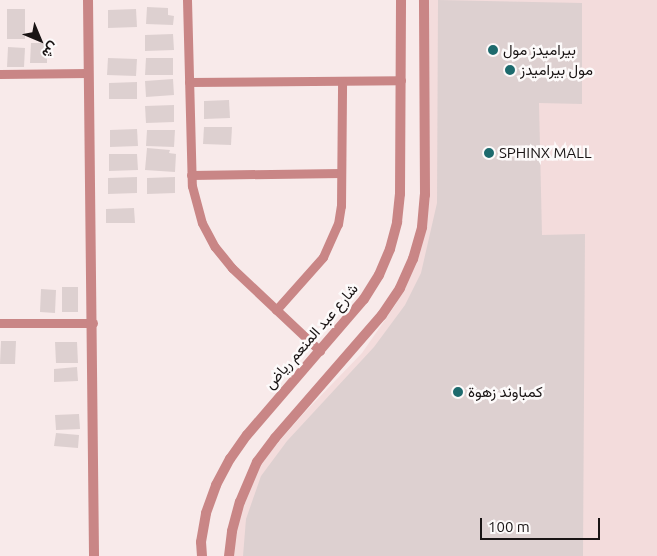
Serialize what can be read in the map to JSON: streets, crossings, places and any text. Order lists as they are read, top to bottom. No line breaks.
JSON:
{"streets":{"street":["شارع عبد المنعم رياض"]},"places":["بيراميدز مول","مول بيراميدز","SPHINX MALL","كمباوند زهوة"],"scale_bar":"100 m","north":"bottom right"}
